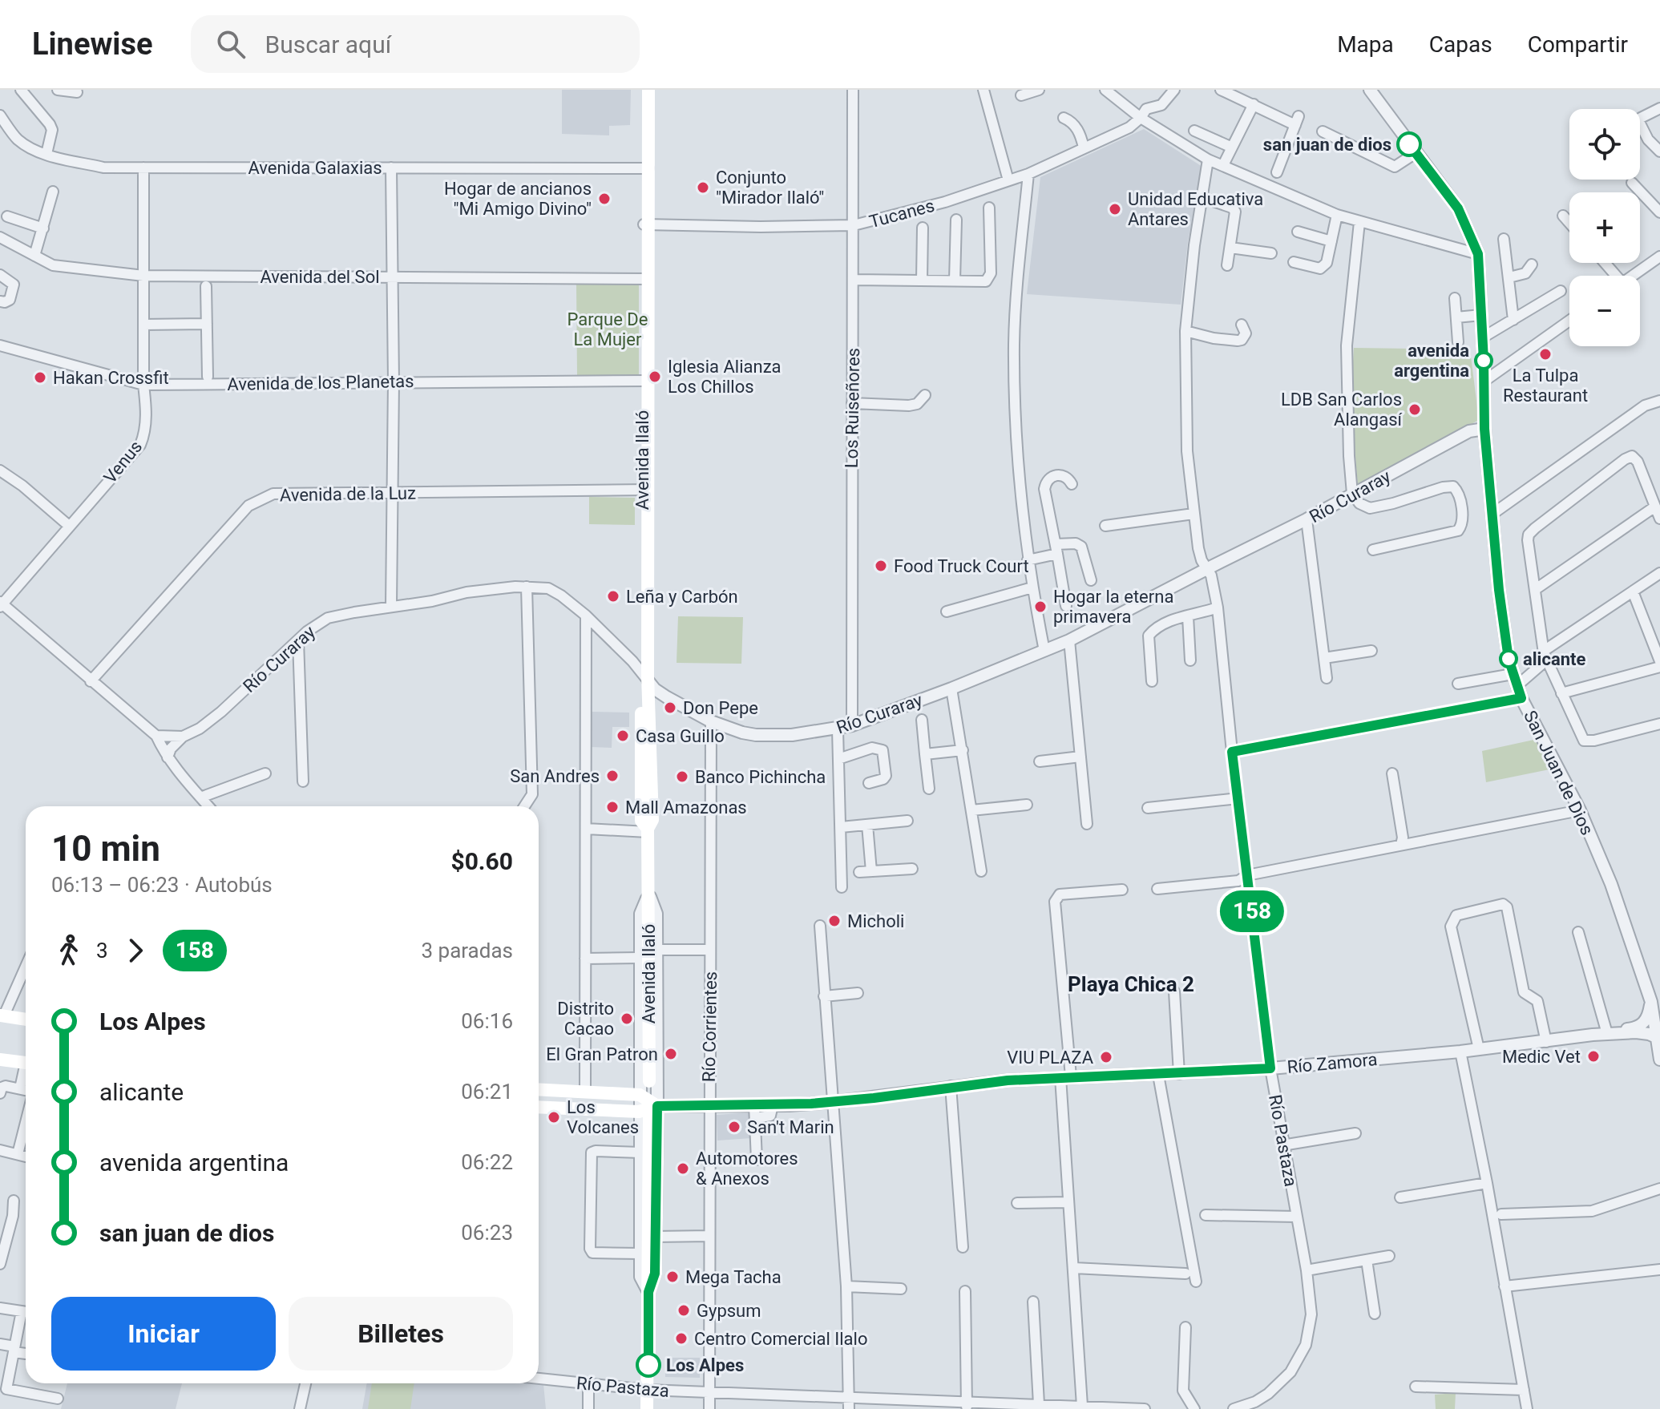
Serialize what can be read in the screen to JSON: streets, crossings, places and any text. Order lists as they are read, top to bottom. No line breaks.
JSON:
{"streets":{"main road":["Avenida Ilaló"],"street":["Avenida Galaxias","Tucanes","Avenida del Sol","Avenida de los Planetas","Los Ruiseñores","Venus","Avenida de la Luz","Río Curaray","San Juan de Dios","Río Corrientes","Río Zamora","Río Pastaza"]},"crossings":[["Avenida Galaxias","Avenida Ilaló"],["Avenida Galaxias","Venus"],["Tucanes","Los Ruiseñores"],["Tucanes","Avenida Ilaló"],["Avenida del Sol","Avenida Ilaló"],["Avenida del Sol","Venus"],["Avenida de los Planetas","Avenida Ilaló"],["Avenida de los Planetas","Venus"],["Los Ruiseñores","Río Curaray"],["Avenida Ilaló","Avenida de la Luz"],["Avenida Ilaló","Río Curaray"],["Río Curaray","San Juan de Dios"],["Río Curaray","Río Corrientes"],["Río Curaray","Río Pastaza"],["San Juan de Dios","Río Zamora"],["Río Corrientes","Río Zamora"],["Río Corrientes","Río Pastaza"],["Río Zamora","Río Pastaza"]],"districts":["Playa Chica 2"],"parks":["Parque De La Mujer"],"places":["san juan de dios","Conjunto \"Mirador Ilaló\"","Hogar de ancianos \"Mi Amigo Divino\"","Unidad Educativa Antares","La Tulpa Restaurant","avenida argentina","Iglesia Alianza Los Chillos","Hakan Crossfit","LDB San Carlos Alangasí","Food Truck Court","Leña y Carbón","Hogar la eterna primavera","alicante","Don Pepe","Casa Guillo","San Andres","Banco Pichincha","Mall Amazonas","Micholi","Distrito Cacao","El Gran Patron","Medic Vet","VIU PLAZA","Los Volcanes","San't Marin","Automotores & Anexos","Mega Tacha","Gypsum","Centro Comercial Ilalo","Los Alpes"],"lines":["bus line 158"],"page":{"header":"Linewise","search":"Buscar aquí","nav":["Mapa","Capas","Compartir"],"on_map":"158","map_buttons":["+","−"],"heading":["10 min","06:13 – 06:23 · Autobús","$0.60"],"legs":["3","158","3 paradas"],"list":[{"name":"Los Alpes","value":"06:16"},{"name":"alicante","value":"06:21"},{"name":"avenida argentina","value":"06:22"},{"name":"san juan de dios","value":"06:23"}],"buttons":["Iniciar","Billetes"]}}
